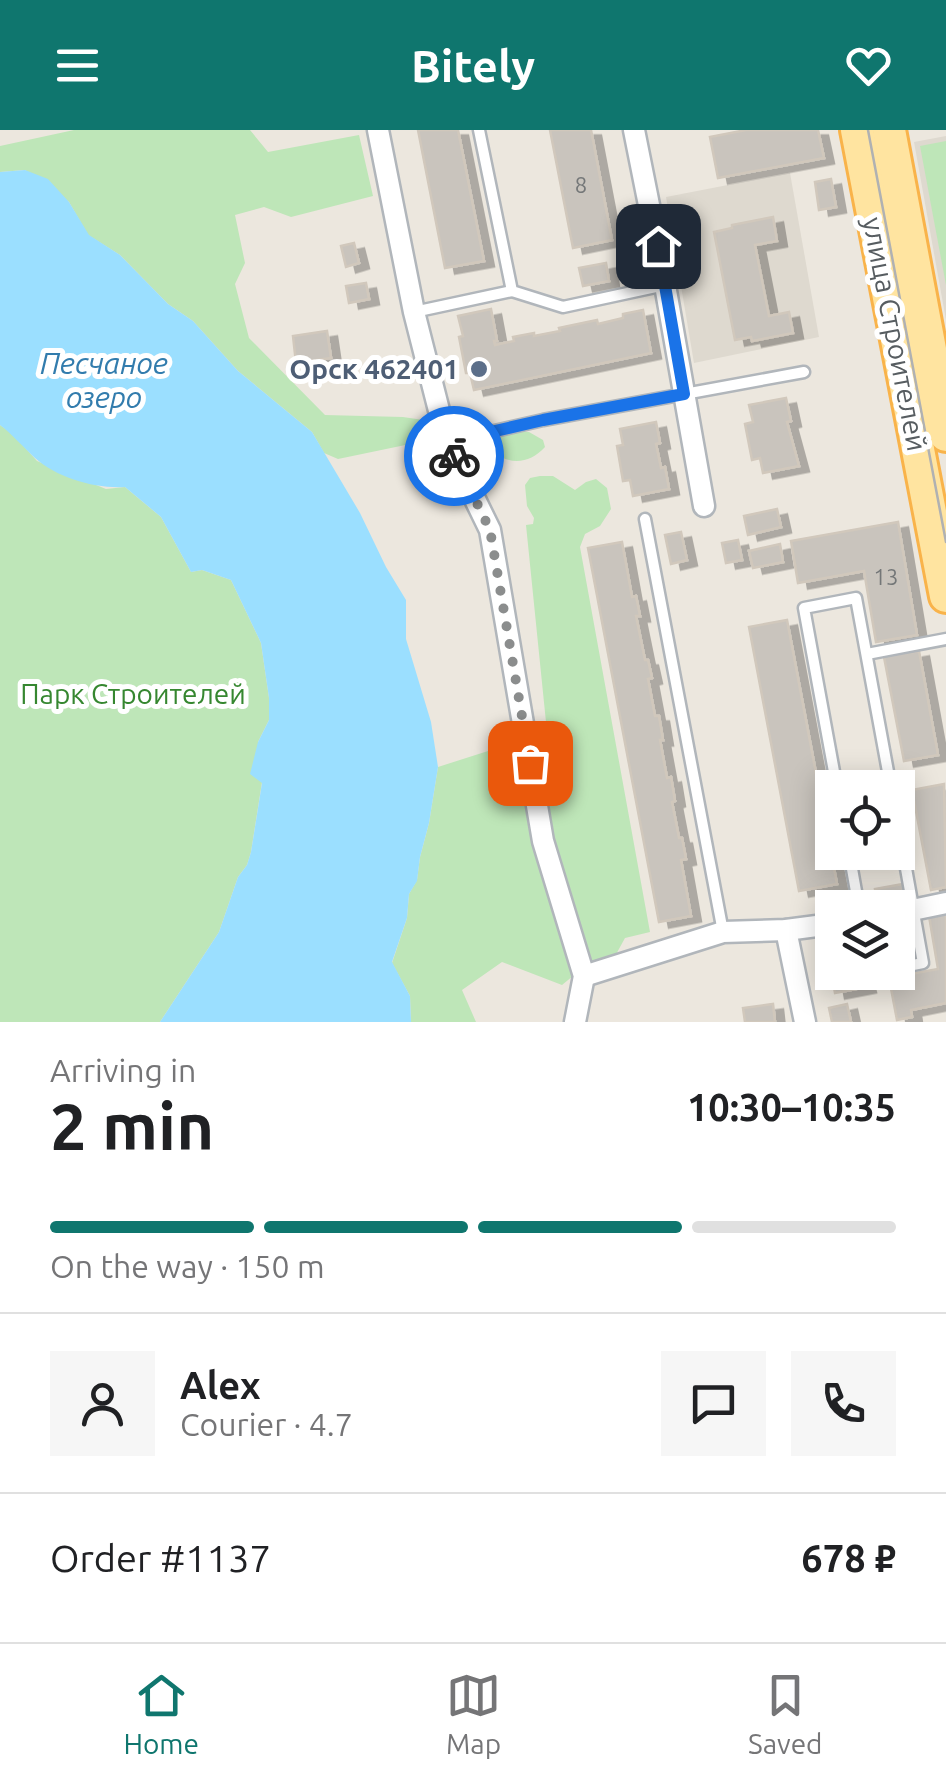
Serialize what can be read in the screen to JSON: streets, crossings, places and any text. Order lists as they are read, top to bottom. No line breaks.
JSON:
{"streets":{"main road":["улица Строителей"]},"water":["Песчаное озеро"],"parks":["Парк Строителей"],"places":["Орск 462401"],"house_numbers":["8","13"],"page":{"header":"Bitely","heading":["2 min","Arriving in","10:30–10:35"],"panel":["Alex","Courier · 4.7","Order #1137","678 ₽"],"bar":"On the way · 150 m","tabs":["Home","Map","Saved"]}}
